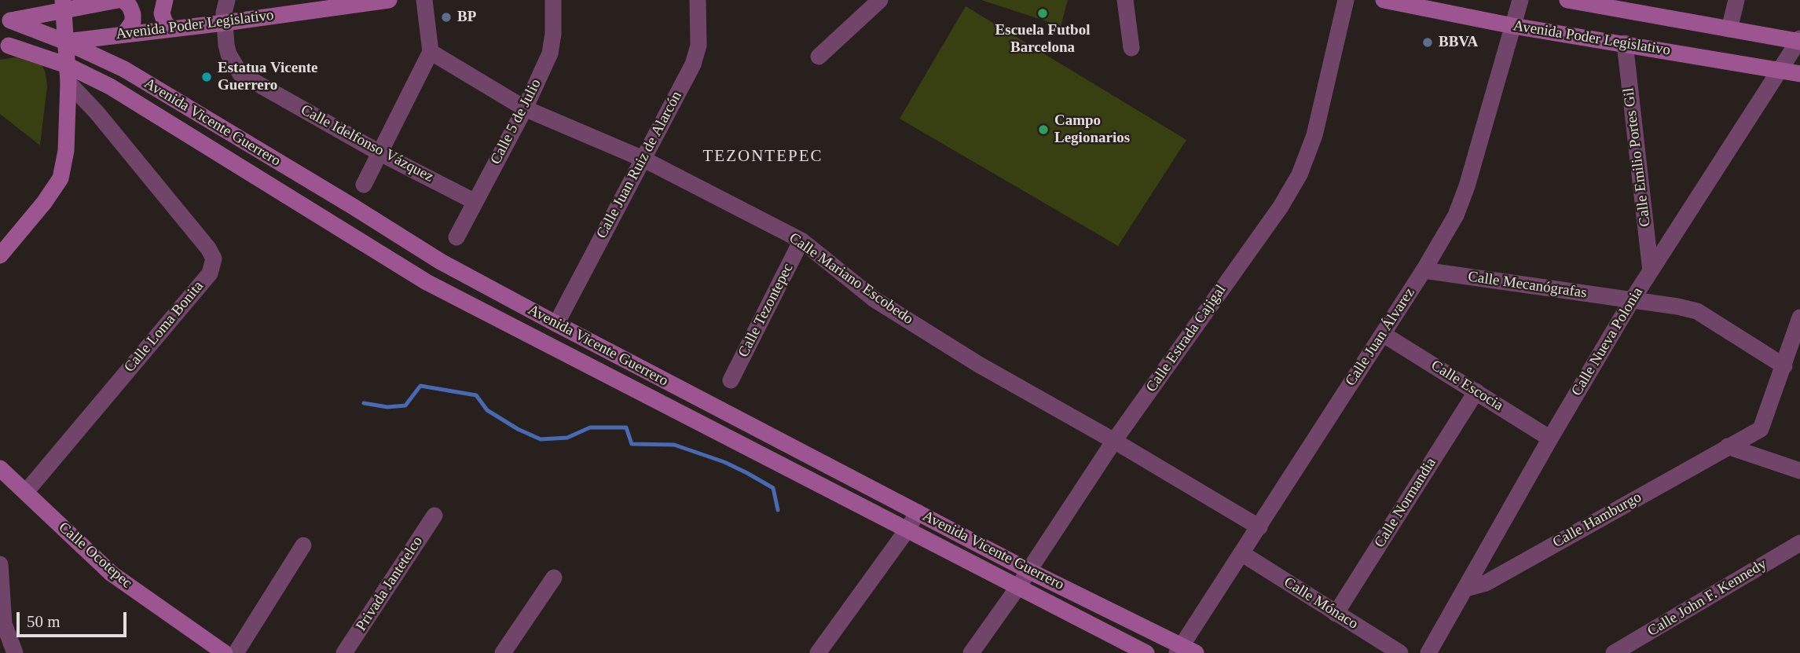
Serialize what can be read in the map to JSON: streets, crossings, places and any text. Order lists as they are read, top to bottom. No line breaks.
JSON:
{"streets":{"main road":["Avenida Poder Legislativo","Avenida Vicente Guerrero","Calle Ocotepec"],"street":["Calle 5 de Julio","Calle Idelfonso Vázquez","Calle Emilio Portes Gil","Calle Juan Ruiz de Alarcón","Calle Mariano Escobedo","Calle Mecanógrafas","Calle Tezontepec","Calle Loma Bonita","Calle Juan Álvarez","Calle Estrada Cajigal","Calle Nueva Polonia","Calle Escocia","Calle Normandia","Calle Hamburgo","Privada Jantetelco","Calle John F. Kennedy","Calle Mónaco"]},"crossings":[["Avenida Poder Legislativo","Avenida Vicente Guerrero"],["Avenida Poder Legislativo","Calle Idelfonso Vázquez"],["Avenida Poder Legislativo","Calle Emilio Portes Gil"],["Avenida Poder Legislativo","Calle Juan Álvarez"],["Avenida Poder Legislativo","Calle Nueva Polonia"],["Calle 5 de Julio","Calle Idelfonso Vázquez"],["Calle 5 de Julio","Calle Mariano Escobedo"],["Avenida Vicente Guerrero","Calle Juan Ruiz de Alarcón"],["Avenida Vicente Guerrero","Calle Juan Álvarez"],["Avenida Vicente Guerrero","Calle Estrada Cajigal"],["Calle Emilio Portes Gil","Calle Nueva Polonia"],["Calle Juan Ruiz de Alarcón","Calle Mariano Escobedo"],["Calle Mariano Escobedo","Calle Tezontepec"],["Calle Mariano Escobedo","Calle Juan Álvarez"],["Calle Mariano Escobedo","Calle Estrada Cajigal"],["Calle Mecanógrafas","Calle Juan Álvarez"],["Calle Mecanógrafas","Calle Nueva Polonia"],["Calle Mecanógrafas","Calle Hamburgo"],["Calle Loma Bonita","Calle Ocotepec"],["Calle Juan Álvarez","Calle Escocia"],["Calle Juan Álvarez","Calle Mónaco"],["Calle Nueva Polonia","Calle Escocia"],["Calle Nueva Polonia","Calle Hamburgo"],["Calle Escocia","Calle Normandia"],["Calle Normandia","Calle Mónaco"]],"districts":["TEZONTEPEC"],"places":["Escuela Futbol Barcelona","BP","BBVA","Estatua Vicente Guerrero","Campo Legionarios"],"scale_bar":"50 m"}
